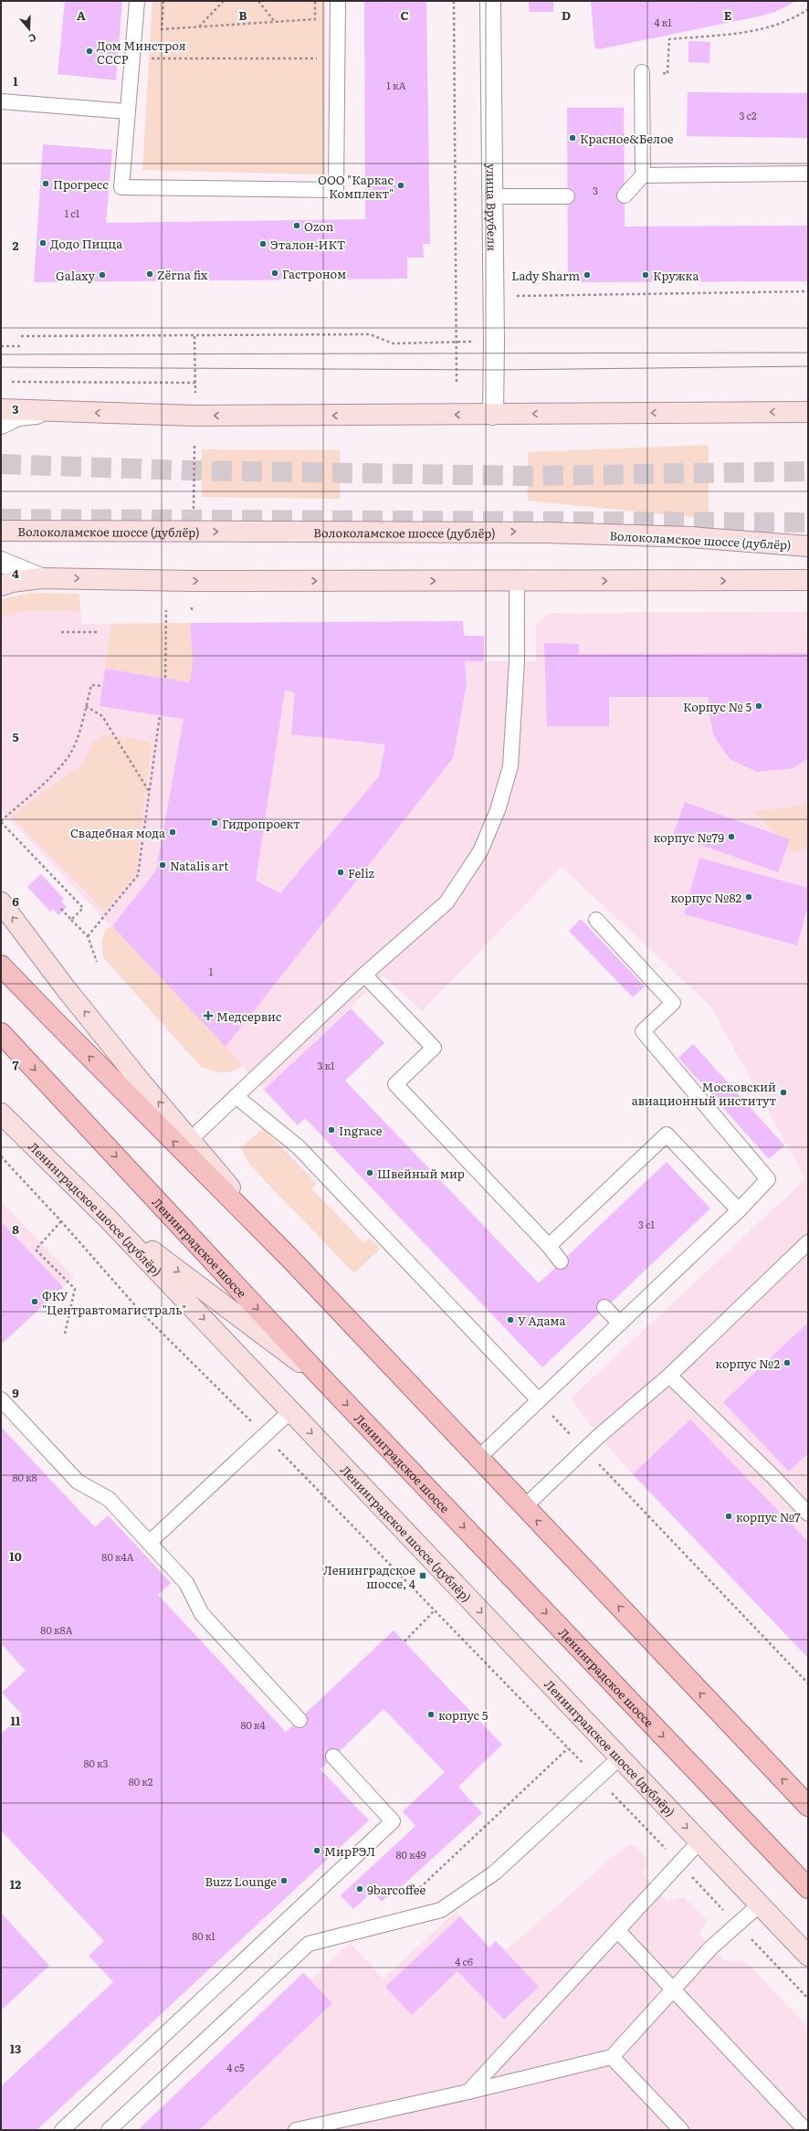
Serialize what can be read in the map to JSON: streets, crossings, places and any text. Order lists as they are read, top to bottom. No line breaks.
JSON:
{"streets":{"main road":["Волоколамское шоссе (дублёр)","Ленинградское шоссе (дублёр)","Ленинградское шоссе"],"street":["улица Врубеля"]},"places":{"other":["Дом Минстроя СССР","Красное&Белое","Прогресс","ООО \"Каркас Комплект\"","Ozon","Додо Пицца","Эталон-ИКТ","Гастроном","Zёrna fix","Galaxy","Lady Sharm","Кружка","Корпус № 5","Гидропроект","Свадебная мода","корпус №79","Natalis art","Feliz","корпус №82","Московский авиационный институт","Ingrace","Швейный мир","ФКУ \"Центравтомагистраль\"","У Адама","корпус №2","корпус №7","корпус 5","МирРЭЛ","Buzz Lounge","9barcoffee"],"health":["Медсервис"],"transit":["Ленинградское шоссе, 4"]},"house_numbers":["4 к1","1 кА","3 с2","3","1 с1","1","3 к1","3 с1","80 к8","80 к4А","80 к8А","80 к4","80 к3","80 к2","80 к49","80 к1","4 с6","4 с5"],"north":"bottom","grid":{"columns":["A","B","C","D","E"],"rows":["1","2","3","4","5","6","7","8","9","10","11","12","13"]}}
